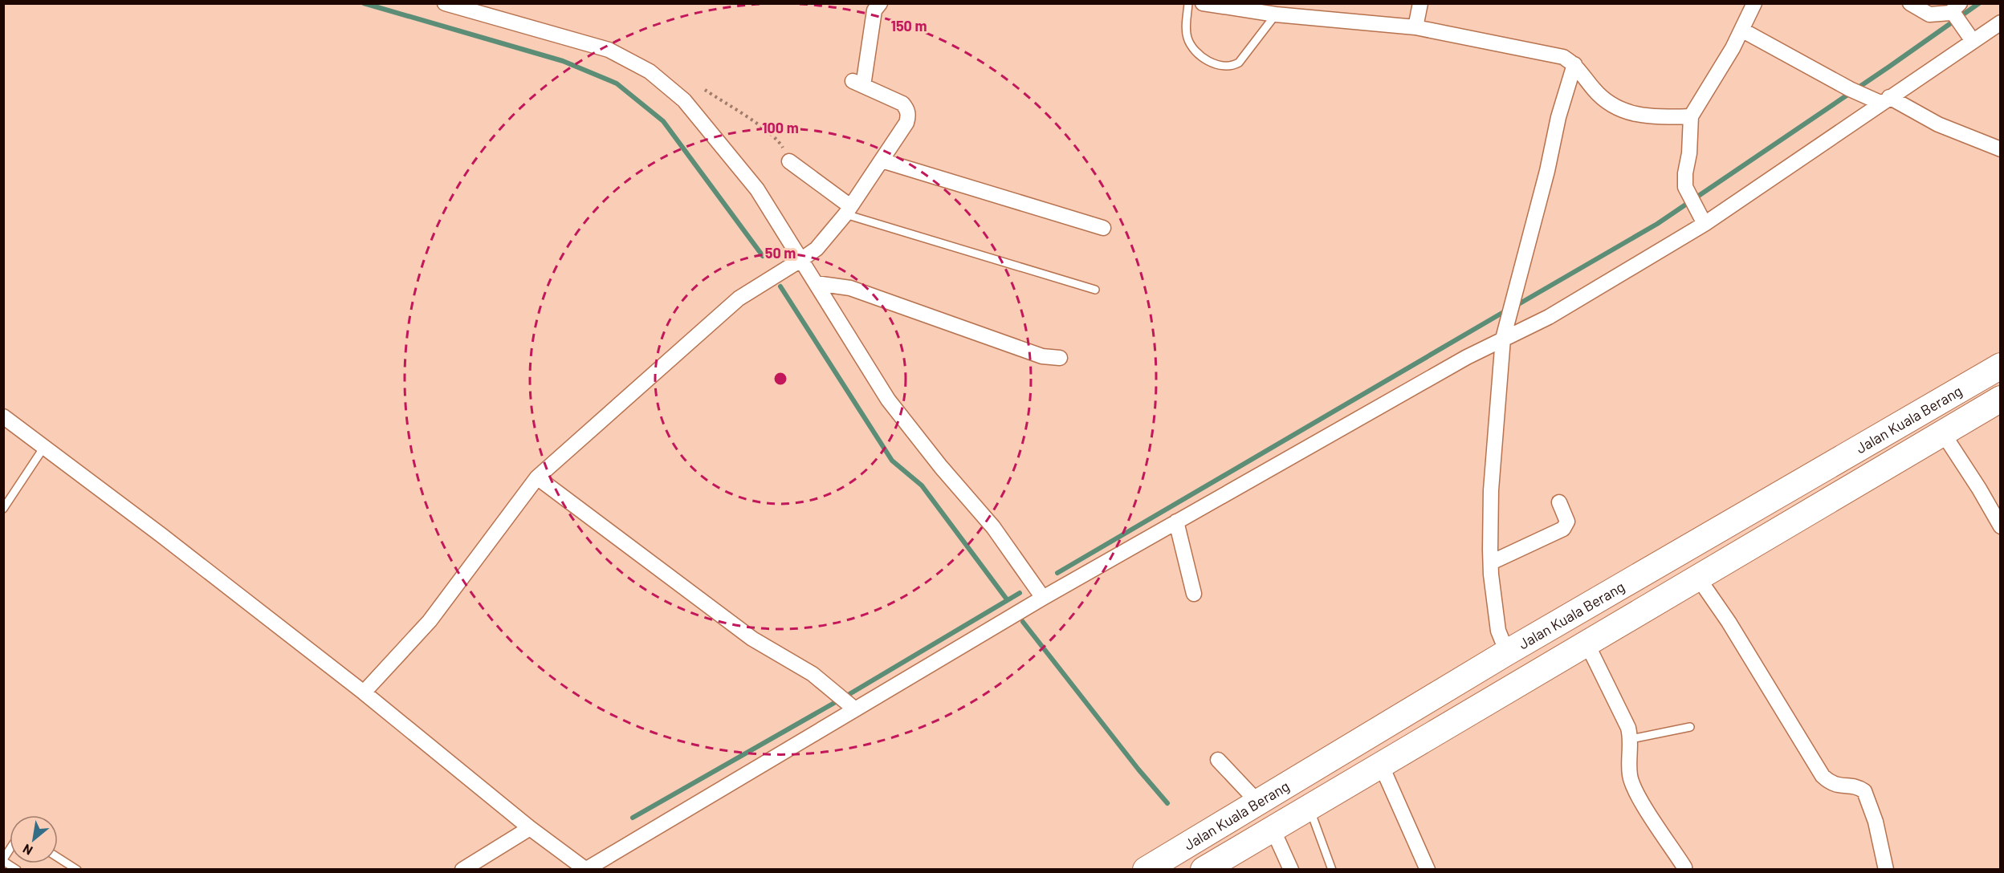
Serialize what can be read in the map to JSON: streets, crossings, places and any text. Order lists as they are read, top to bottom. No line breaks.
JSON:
{"streets":{"highway":["Jalan Kuala Berang"]},"north":"bottom left","rings":["150 m","100 m","50 m"]}
